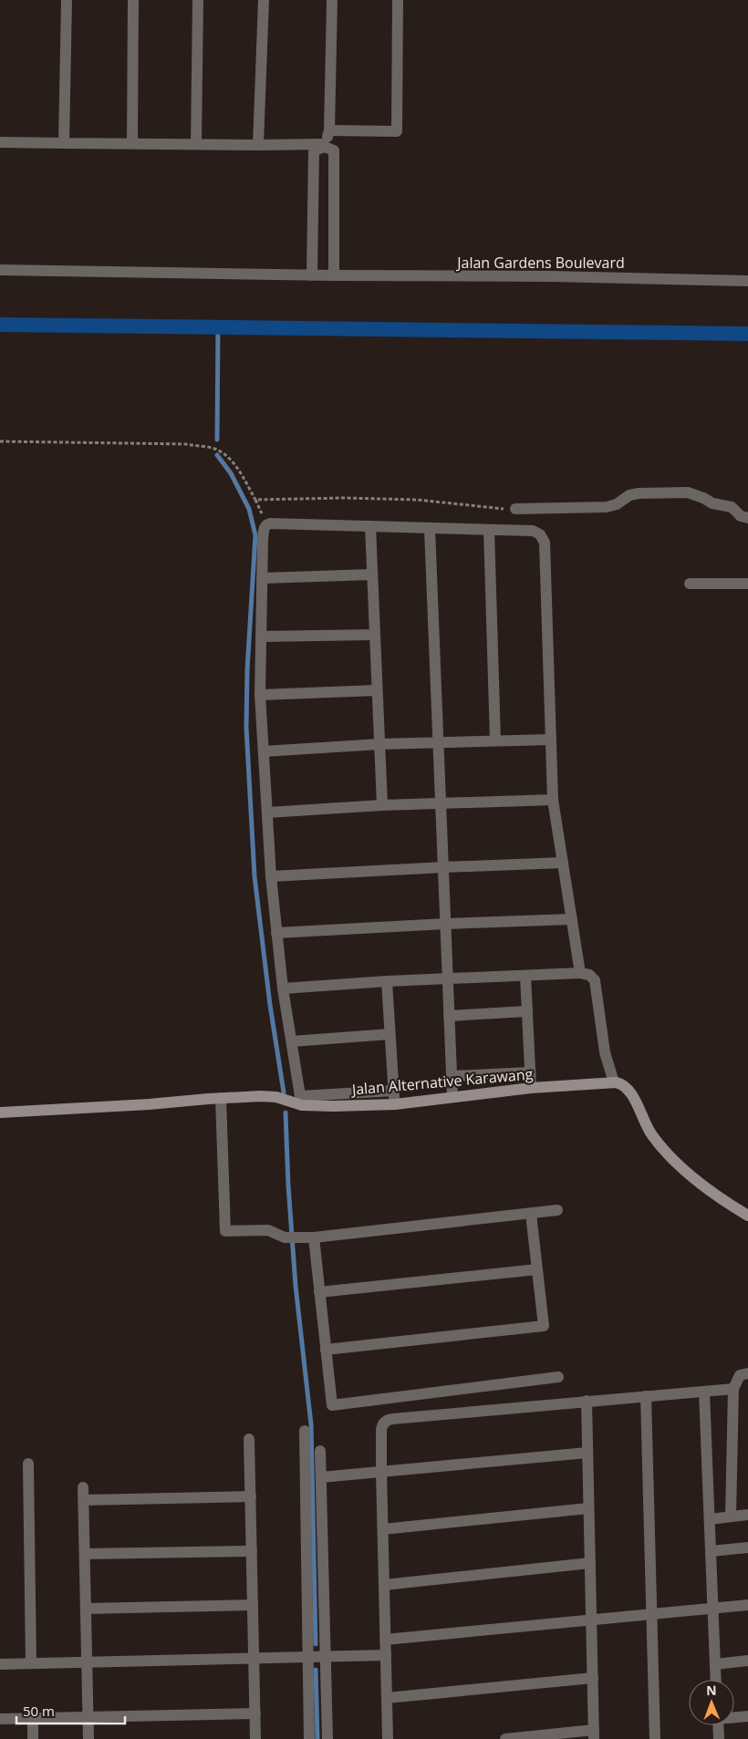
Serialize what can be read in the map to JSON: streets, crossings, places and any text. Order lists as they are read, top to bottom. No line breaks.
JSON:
{"streets":{"street":["Jalan Gardens Boulevard","Jalan Alternative Karawang"]},"scale_bar":"50 m","north":"top"}
